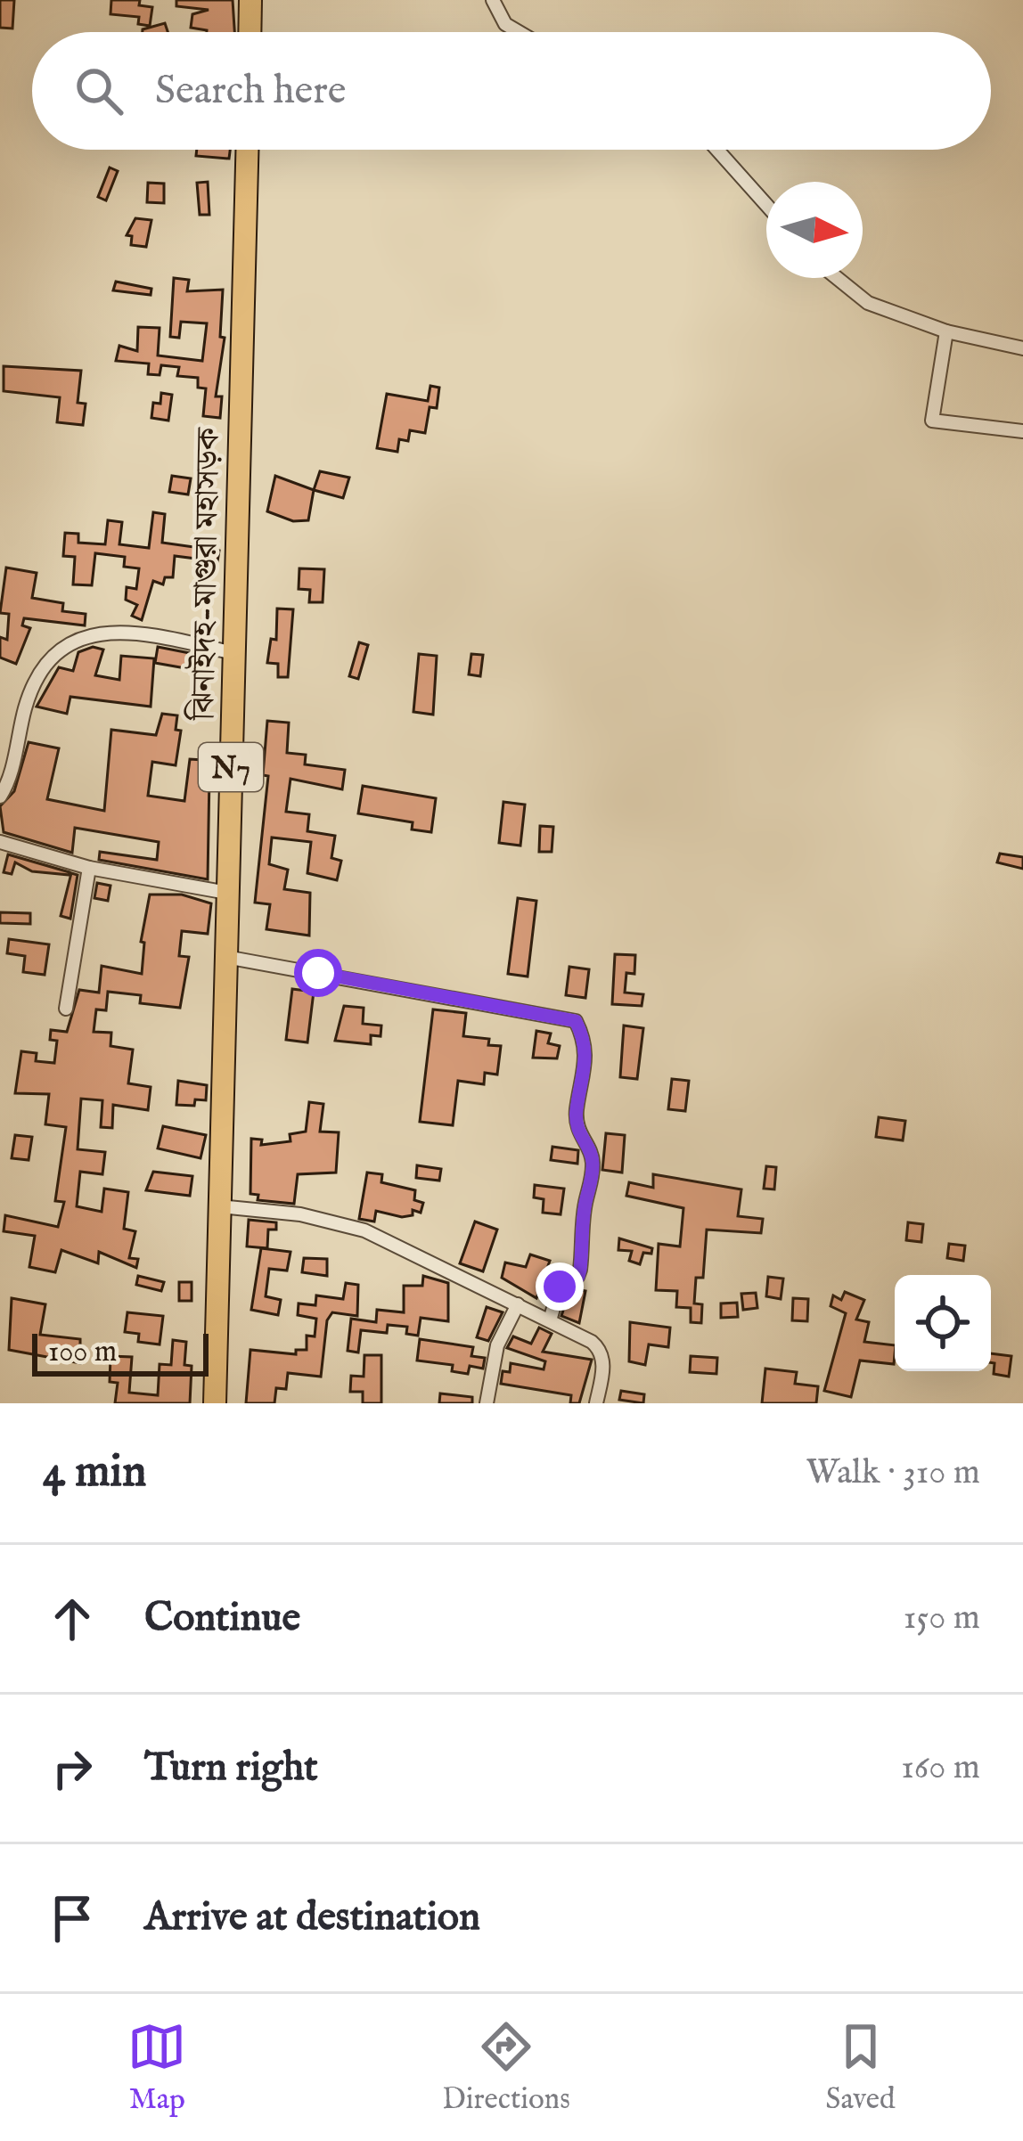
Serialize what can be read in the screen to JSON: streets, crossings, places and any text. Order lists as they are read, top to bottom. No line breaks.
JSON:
{"streets":{"highway":["ঝিনাইদহ-মাগুরা মহাসড়ক","N7"]},"scale_bar":"100 m","north":"right","page":{"search":"Search here","scale":"100 m","heading":["4 min","Walk · 310 m"],"list":[["Continue","150 m"],["Turn right","160 m"],"Arrive at destination"],"nav":["Map","Directions","Saved"]}}
